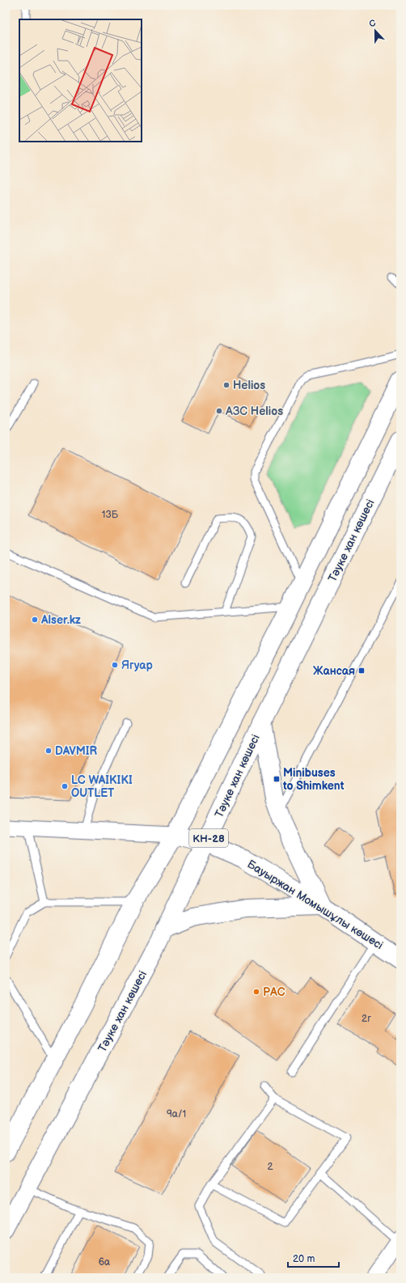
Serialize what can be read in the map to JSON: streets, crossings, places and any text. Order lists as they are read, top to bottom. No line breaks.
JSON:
{"streets":{"main road":["Тәуке хан көшесі","КН-28","Бауыржан Момышұлы көшесі"]},"crossings":[["Тәуке хан көшесі","Бауыржан Момышұлы көшесі"],["КН-28","Бауыржан Момышұлы көшесі"]],"places":{"other":["Helios","АЗС Helios","Alser.kz","Ягуар","DAVMIR","LC WAIKIKI OUTLET","РАС"],"transit":["Жансая","Minibuses to Shimkent"]},"house_numbers":["13Б","2г","9а/1","2","6а"],"scale_bar":"20 m","north":"top"}
